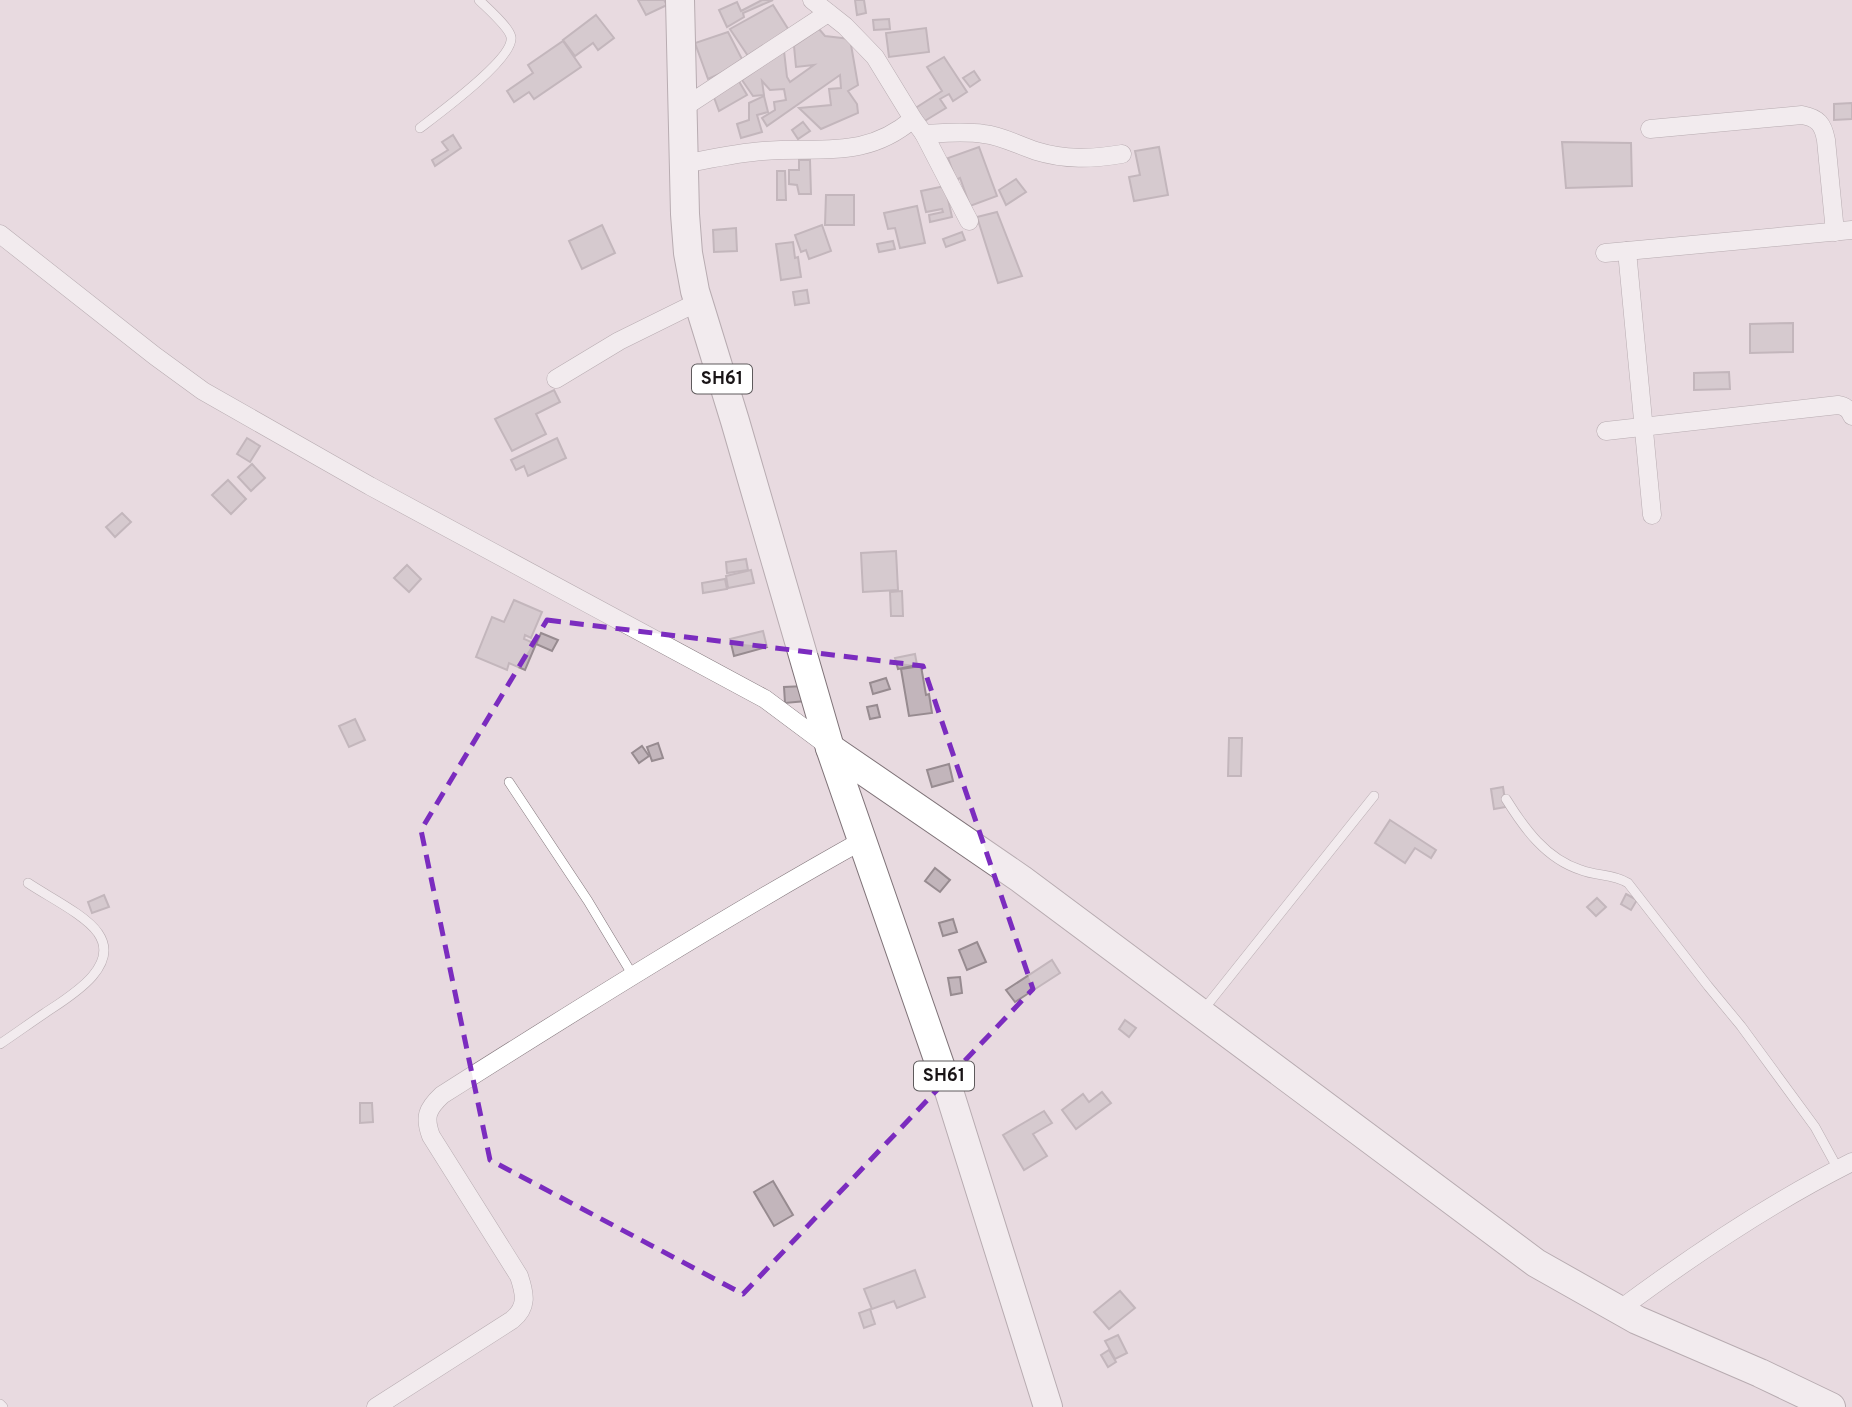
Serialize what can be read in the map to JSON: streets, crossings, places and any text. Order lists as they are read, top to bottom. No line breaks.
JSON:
{"streets":{"main road":["SH61"]}}
